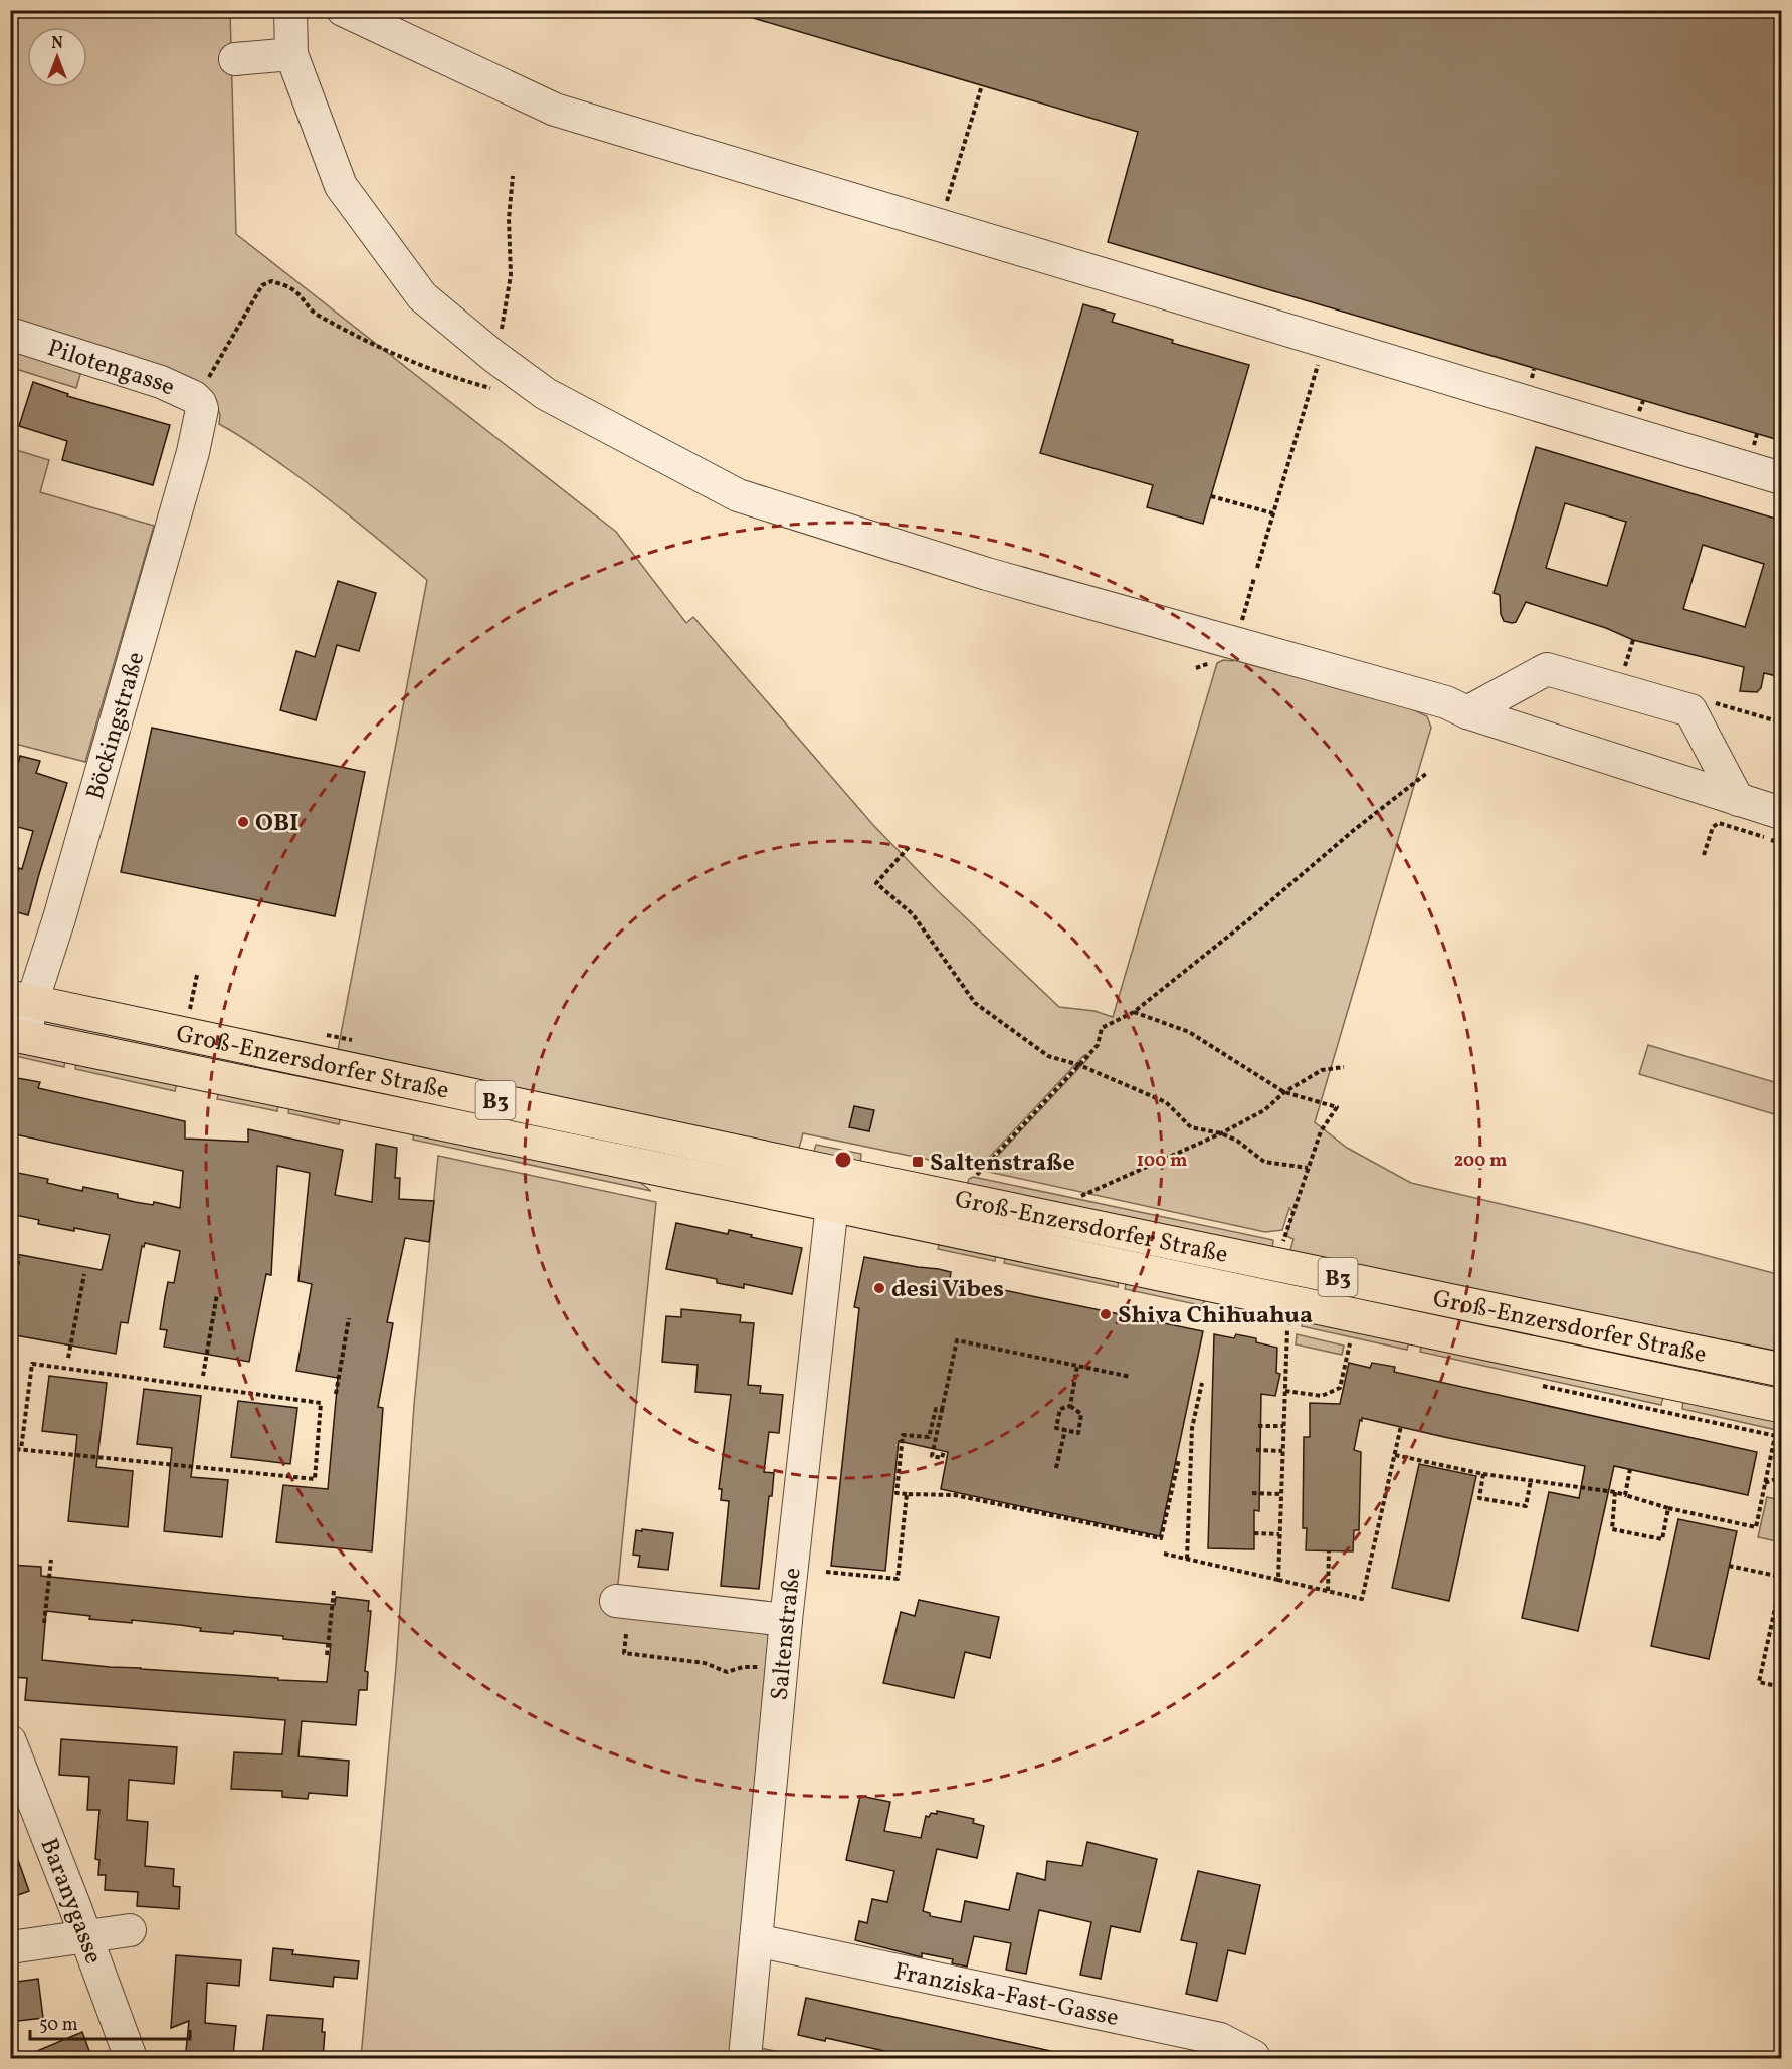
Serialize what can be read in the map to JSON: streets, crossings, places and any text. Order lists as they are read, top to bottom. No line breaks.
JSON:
{"streets":{"main road":["Groß-Enzersdorfer Straße","B3"],"street":["Pilotengasse","Böckingstraße","Saltenstraße","Baranygasse","Franziska-Fast-Gasse"]},"crossings":[["Pilotengasse","Böckingstraße"],["Böckingstraße","Groß-Enzersdorfer Straße"],["Groß-Enzersdorfer Straße","Saltenstraße"],["Saltenstraße","Franziska-Fast-Gasse"]],"places":{"other":["OBI","desi Vibes","Shiva Chihuahua"],"transit":["Saltenstraße"]},"scale_bar":"50 m","north":"top","rings":["100 m","200 m"]}
